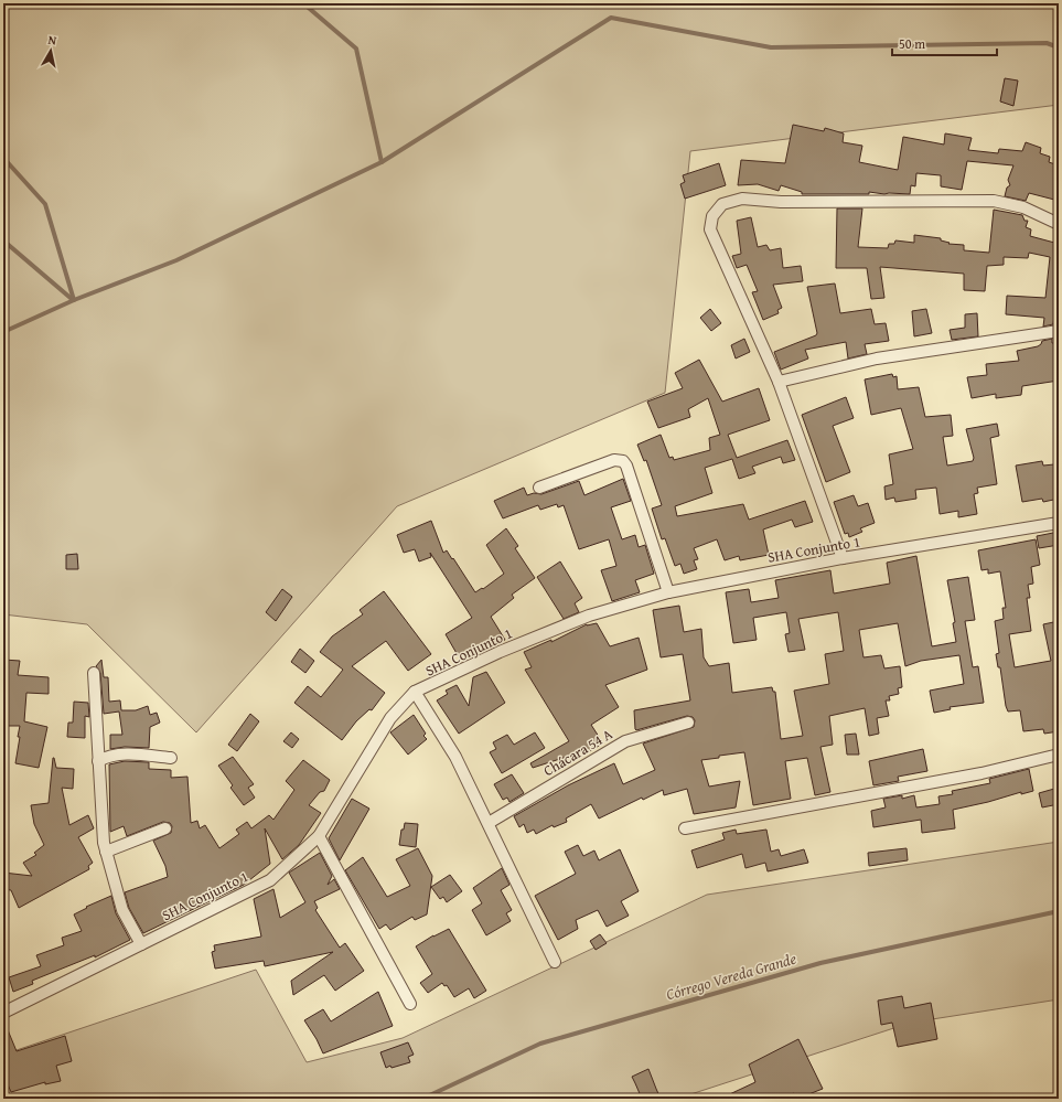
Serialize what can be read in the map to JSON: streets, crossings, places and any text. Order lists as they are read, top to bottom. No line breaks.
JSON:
{"streets":{"street":["SHA Conjunto 1","Chácara 54 A"]},"water":["Córrego Vereda Grande"],"scale_bar":"50 m","north":"top"}
